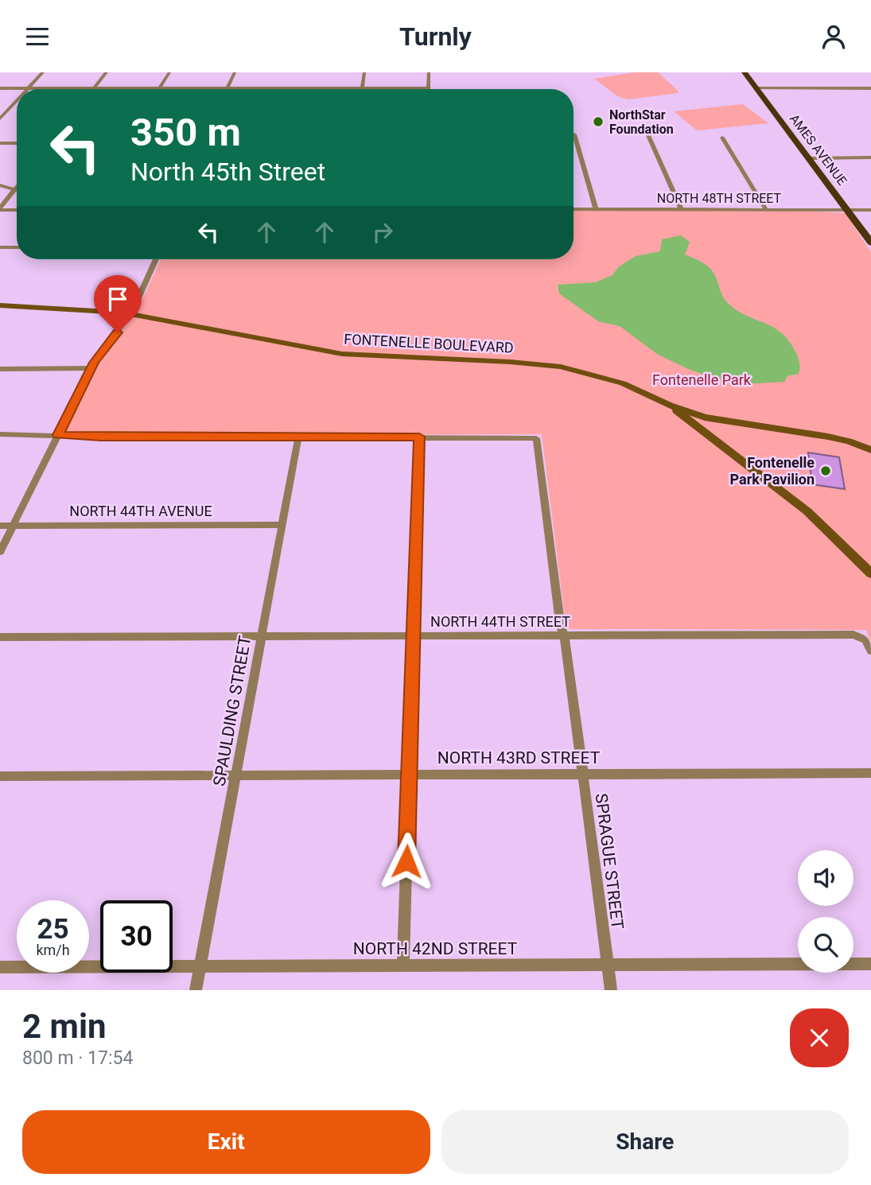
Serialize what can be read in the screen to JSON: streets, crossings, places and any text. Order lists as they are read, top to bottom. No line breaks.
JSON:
{"streets":{"main road":["AMES AVENUE","FONTENELLE BOULEVARD"],"street":["NORTH 48TH STREET","NORTH 44TH AVENUE","NORTH 44TH STREET","SPAULDING STREET","NORTH 43RD STREET","SPRAGUE STREET","NORTH 42ND STREET"]},"crossings":[["AMES AVENUE","NORTH 48TH STREET"],["NORTH 44TH AVENUE","SPAULDING STREET"],["NORTH 44TH STREET","SPAULDING STREET"],["NORTH 44TH STREET","SPRAGUE STREET"],["SPAULDING STREET","NORTH 43RD STREET"],["SPAULDING STREET","NORTH 42ND STREET"],["NORTH 43RD STREET","SPRAGUE STREET"],["SPRAGUE STREET","NORTH 42ND STREET"]],"parks":["Fontenelle Park"],"places":["NorthStar Foundation","Fontenelle Park Pavilion"],"page":{"header":"Turnly","turn":["350 m","North 45th Street"],"speed":"25 km/h","limit":"30","heading":["2 min","800 m · 17:54"],"buttons":["Exit","Share"]}}
